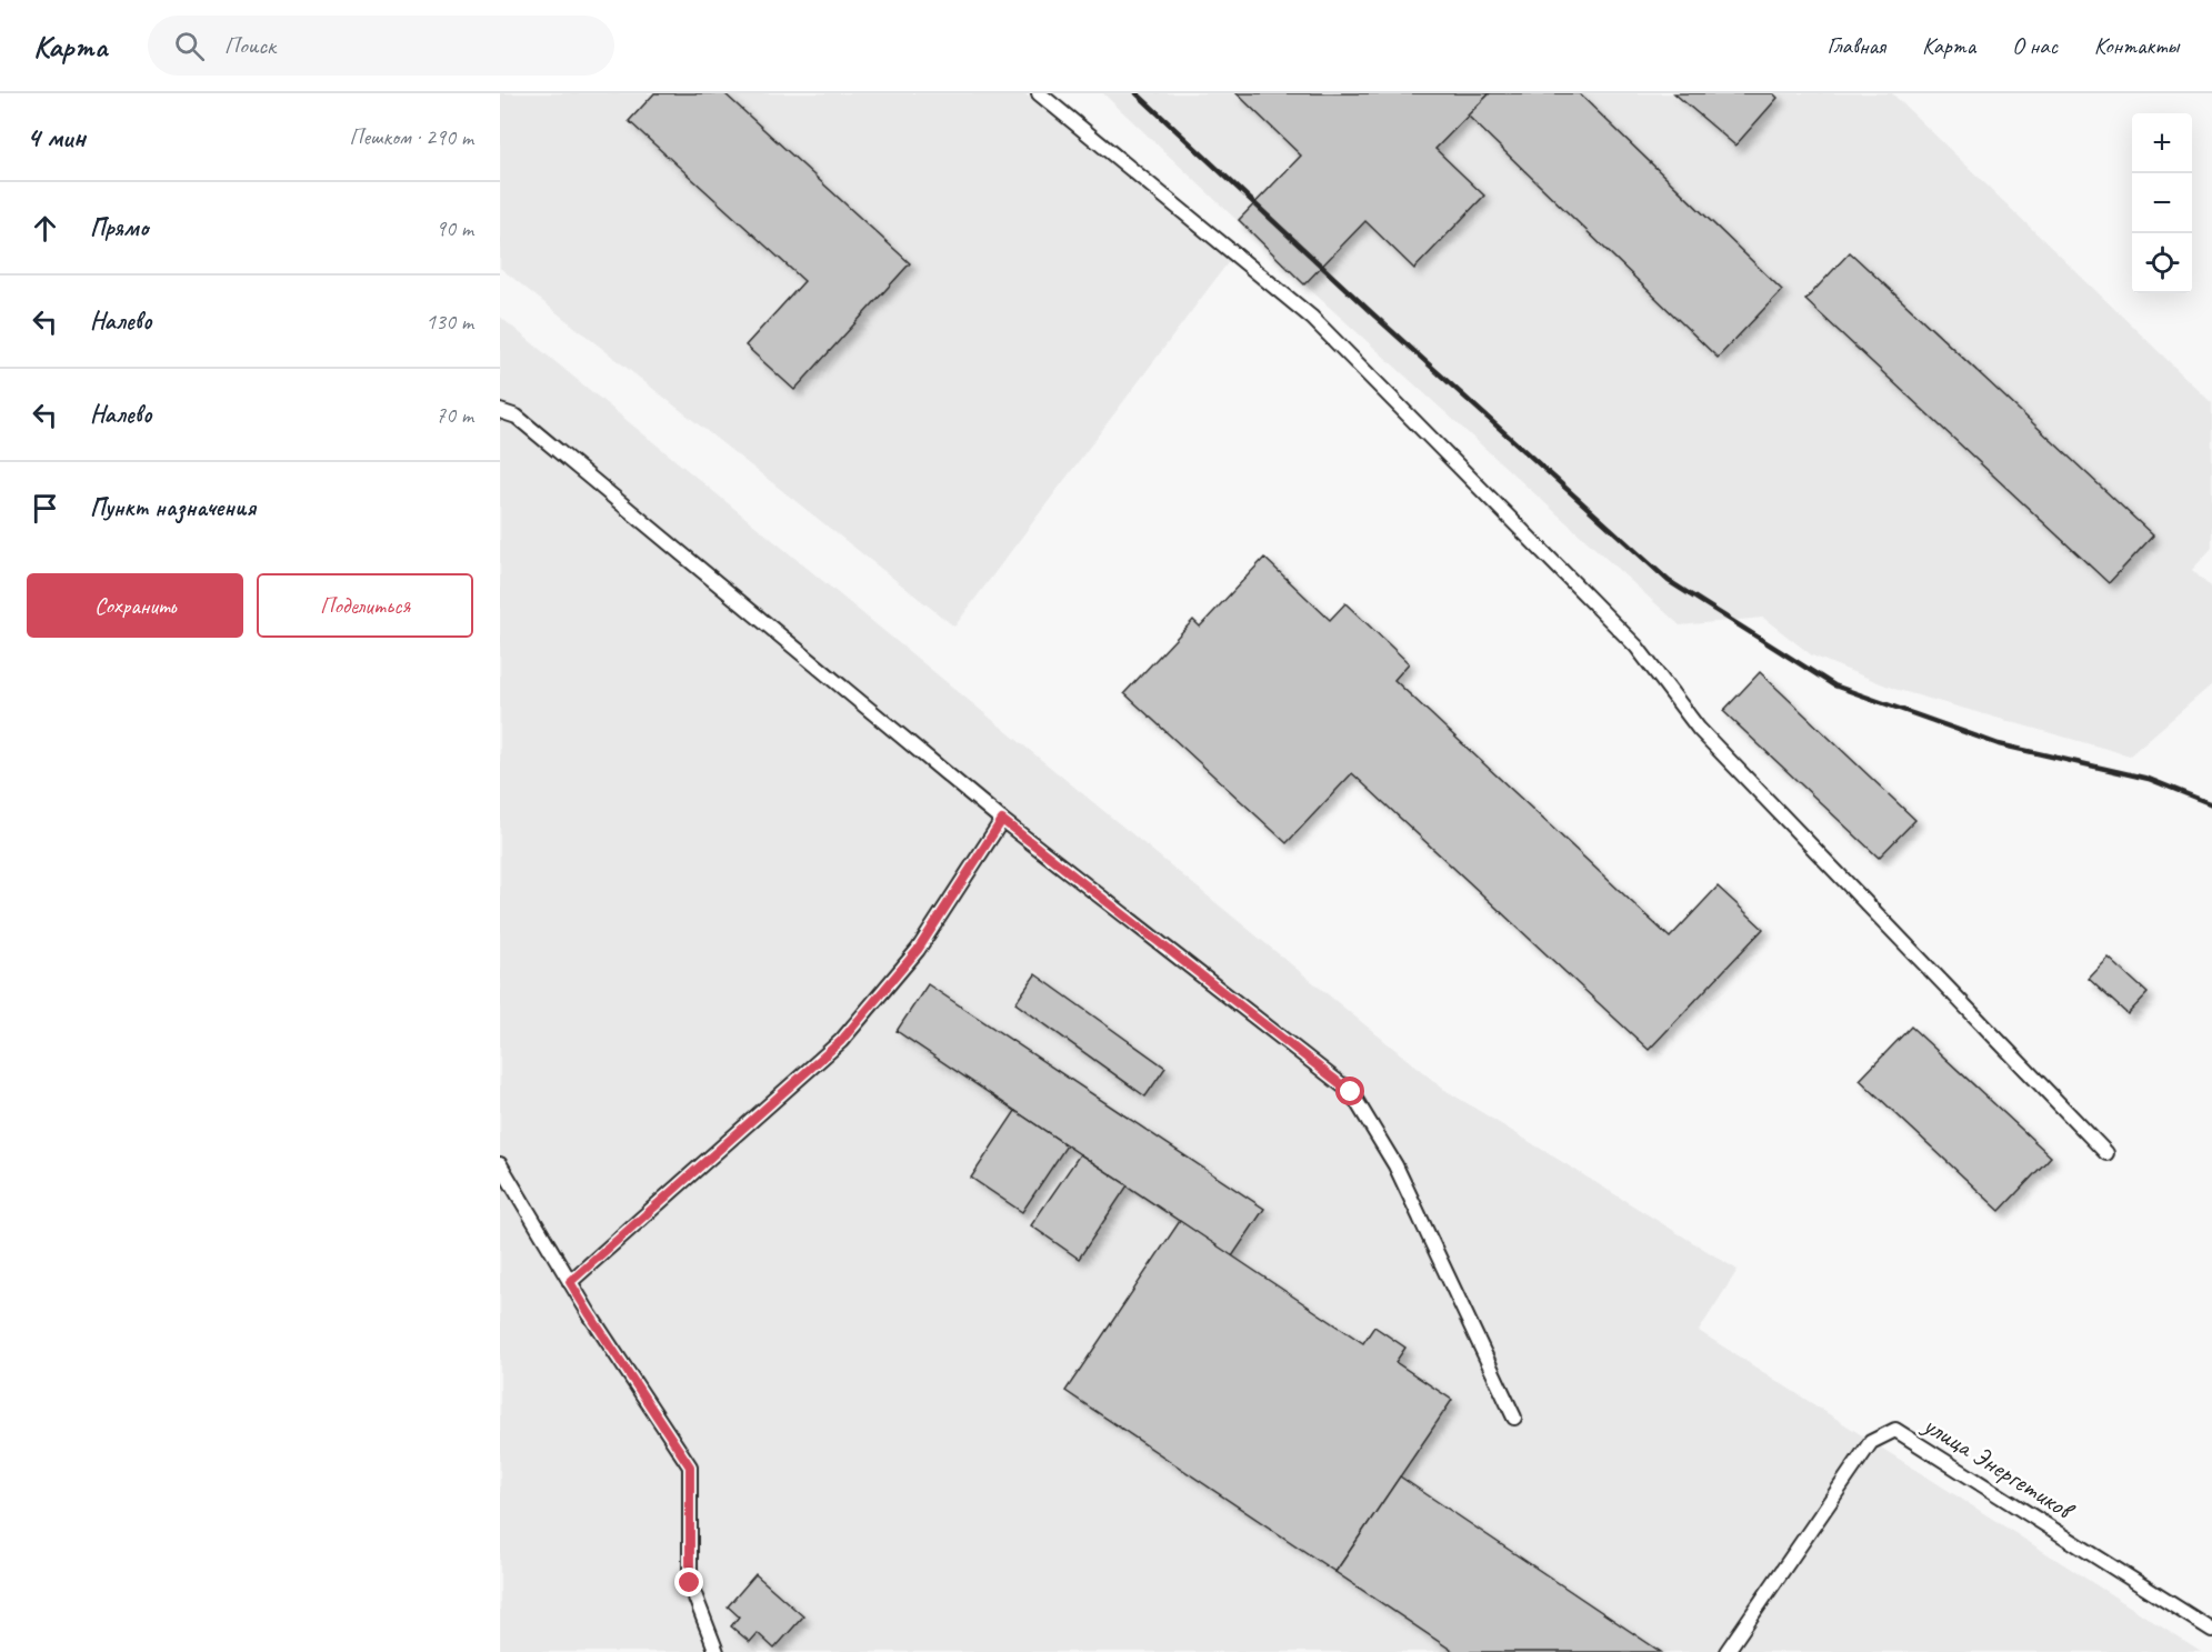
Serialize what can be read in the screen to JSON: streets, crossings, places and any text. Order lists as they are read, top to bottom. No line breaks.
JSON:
{"streets":{"lane":["улица Энергетиков"]},"page":{"header":"Карта","search":"Поиск","nav":["Главная","Карта","О нас","Контакты"],"heading":["4 мин","Пешком · 290 m"],"map_buttons":["+","−"],"list":[["Прямо","90 m"],["Налево","130 m"],["Налево","70 m"],"Пункт назначения"],"buttons":["Сохранить","Поделиться"]}}
